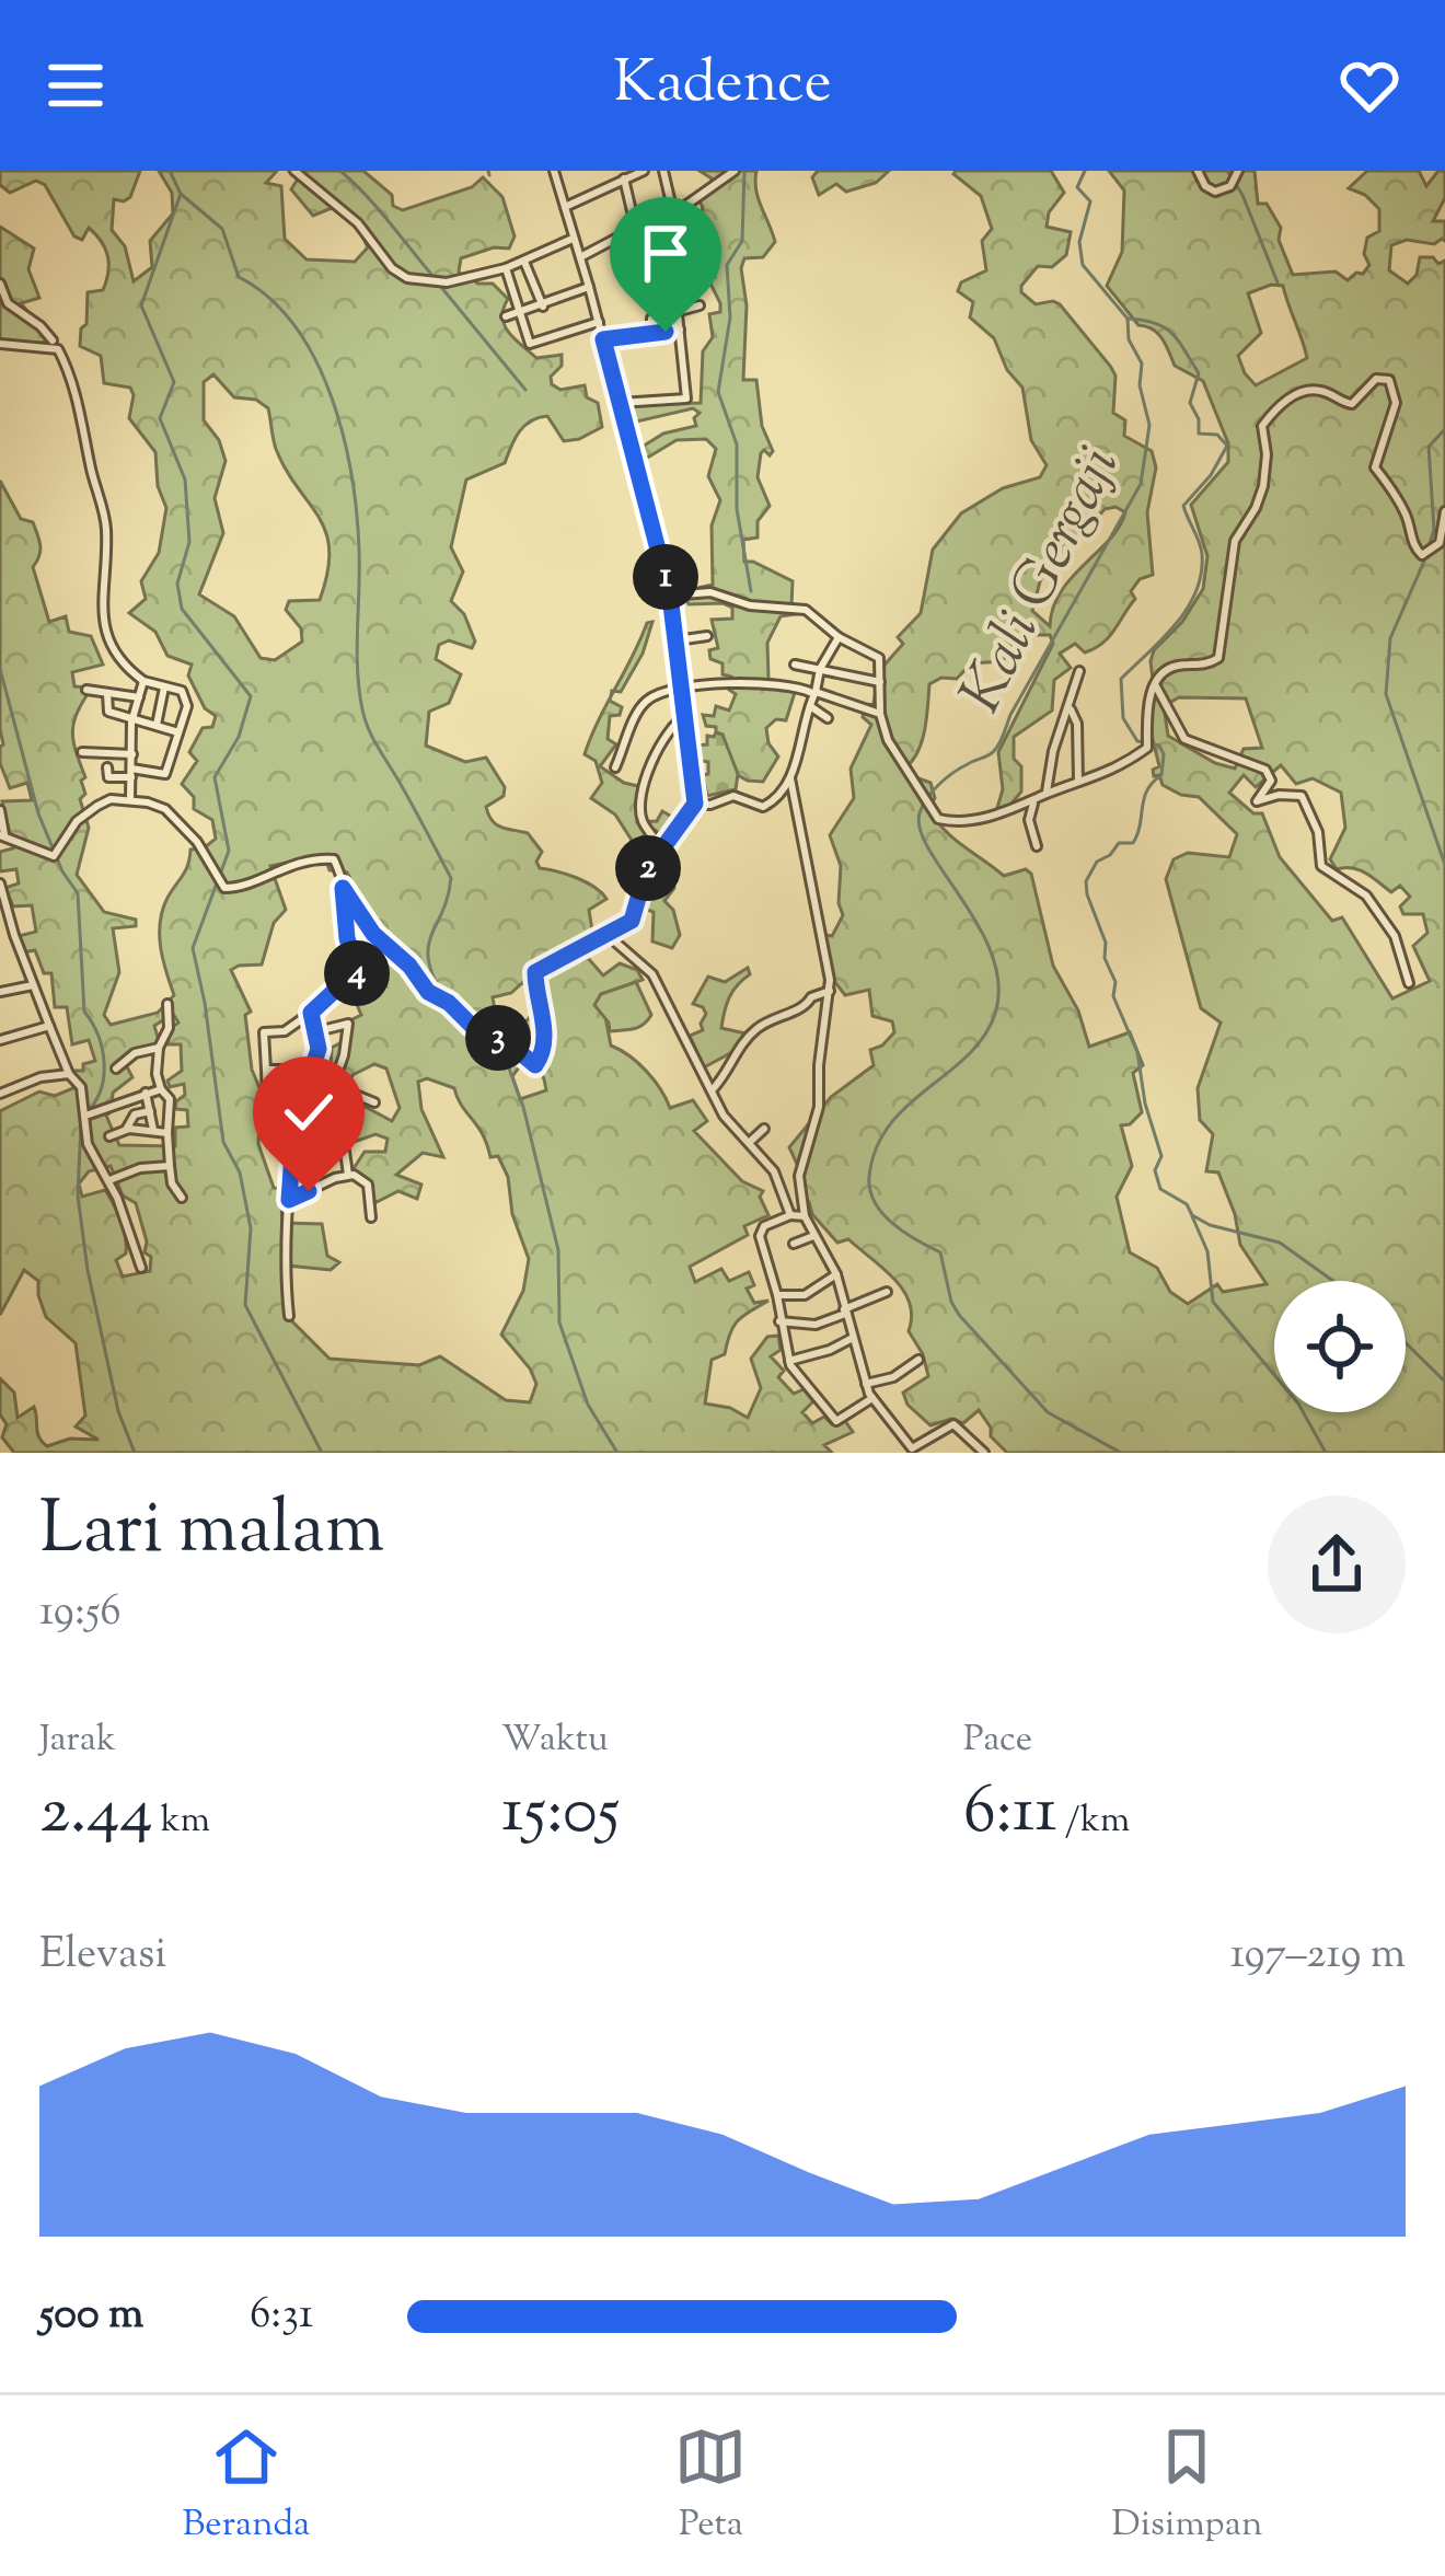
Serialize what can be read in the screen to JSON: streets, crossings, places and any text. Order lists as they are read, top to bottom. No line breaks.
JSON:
{"water":["Kali Gergaji"],"page":{"header":"Kadence","pins":["1","2","4","3"],"heading":["Lari malam","19:56"],"stats":[["Jarak","2.44 km"],["Waktu","15:05"],["Pace","6:11 /km"]],"chart":["Elevasi","197–219 m"],"list":[{"name":"500 m","note":"6:31"}],"tabs":["Beranda","Peta","Disimpan"]}}
